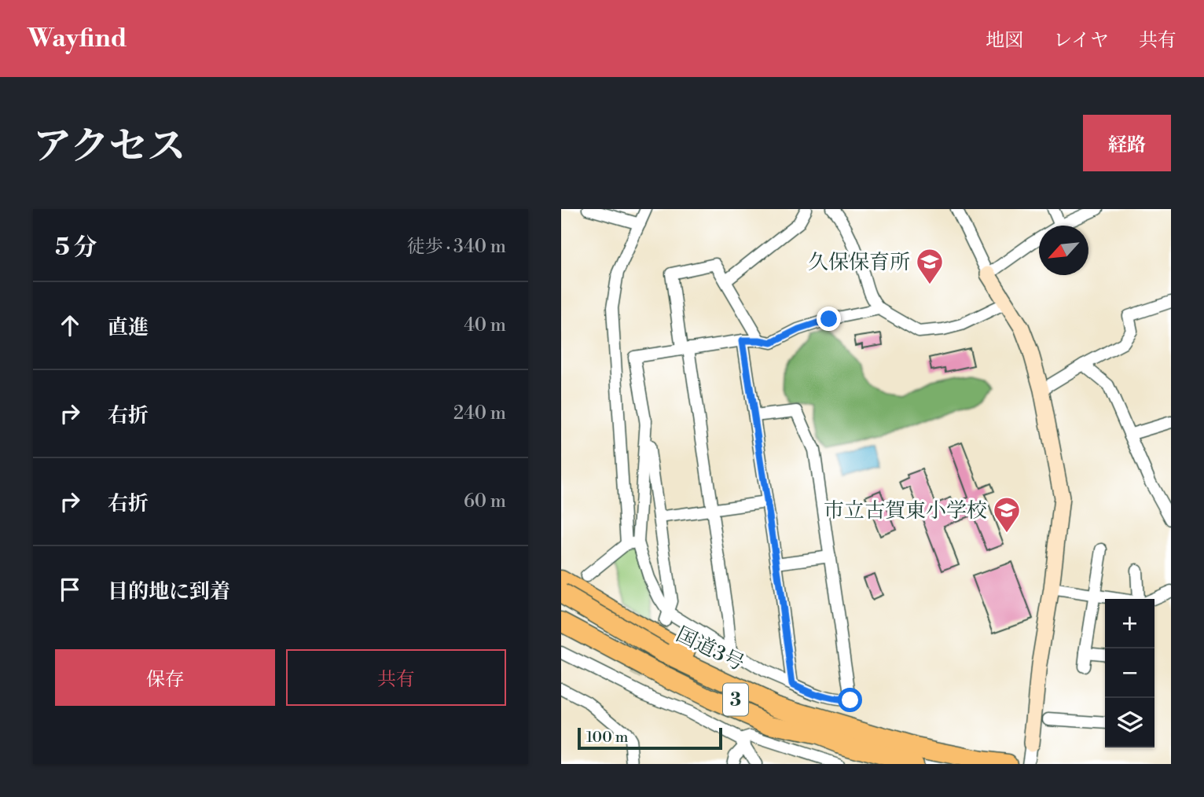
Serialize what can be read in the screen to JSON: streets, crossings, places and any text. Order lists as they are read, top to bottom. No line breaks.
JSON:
{"streets":{"highway":["国道3号","3"]},"places":{"school or university":["久保保育所","市立古賀東小学校"]},"scale_bar":"100 m","north":"bottom left","page":{"header":"Wayfind","nav":["地図","レイヤ","共有"],"title":"アクセス","buttons":["経路",["保存","共有"]],"heading":["5 分","徒歩 · 340 m"],"list":[["直進","40 m"],["右折","240 m"],["右折","60 m"],"目的地に到着"],"map_buttons":["+","−"],"scale":"100 m"}}
